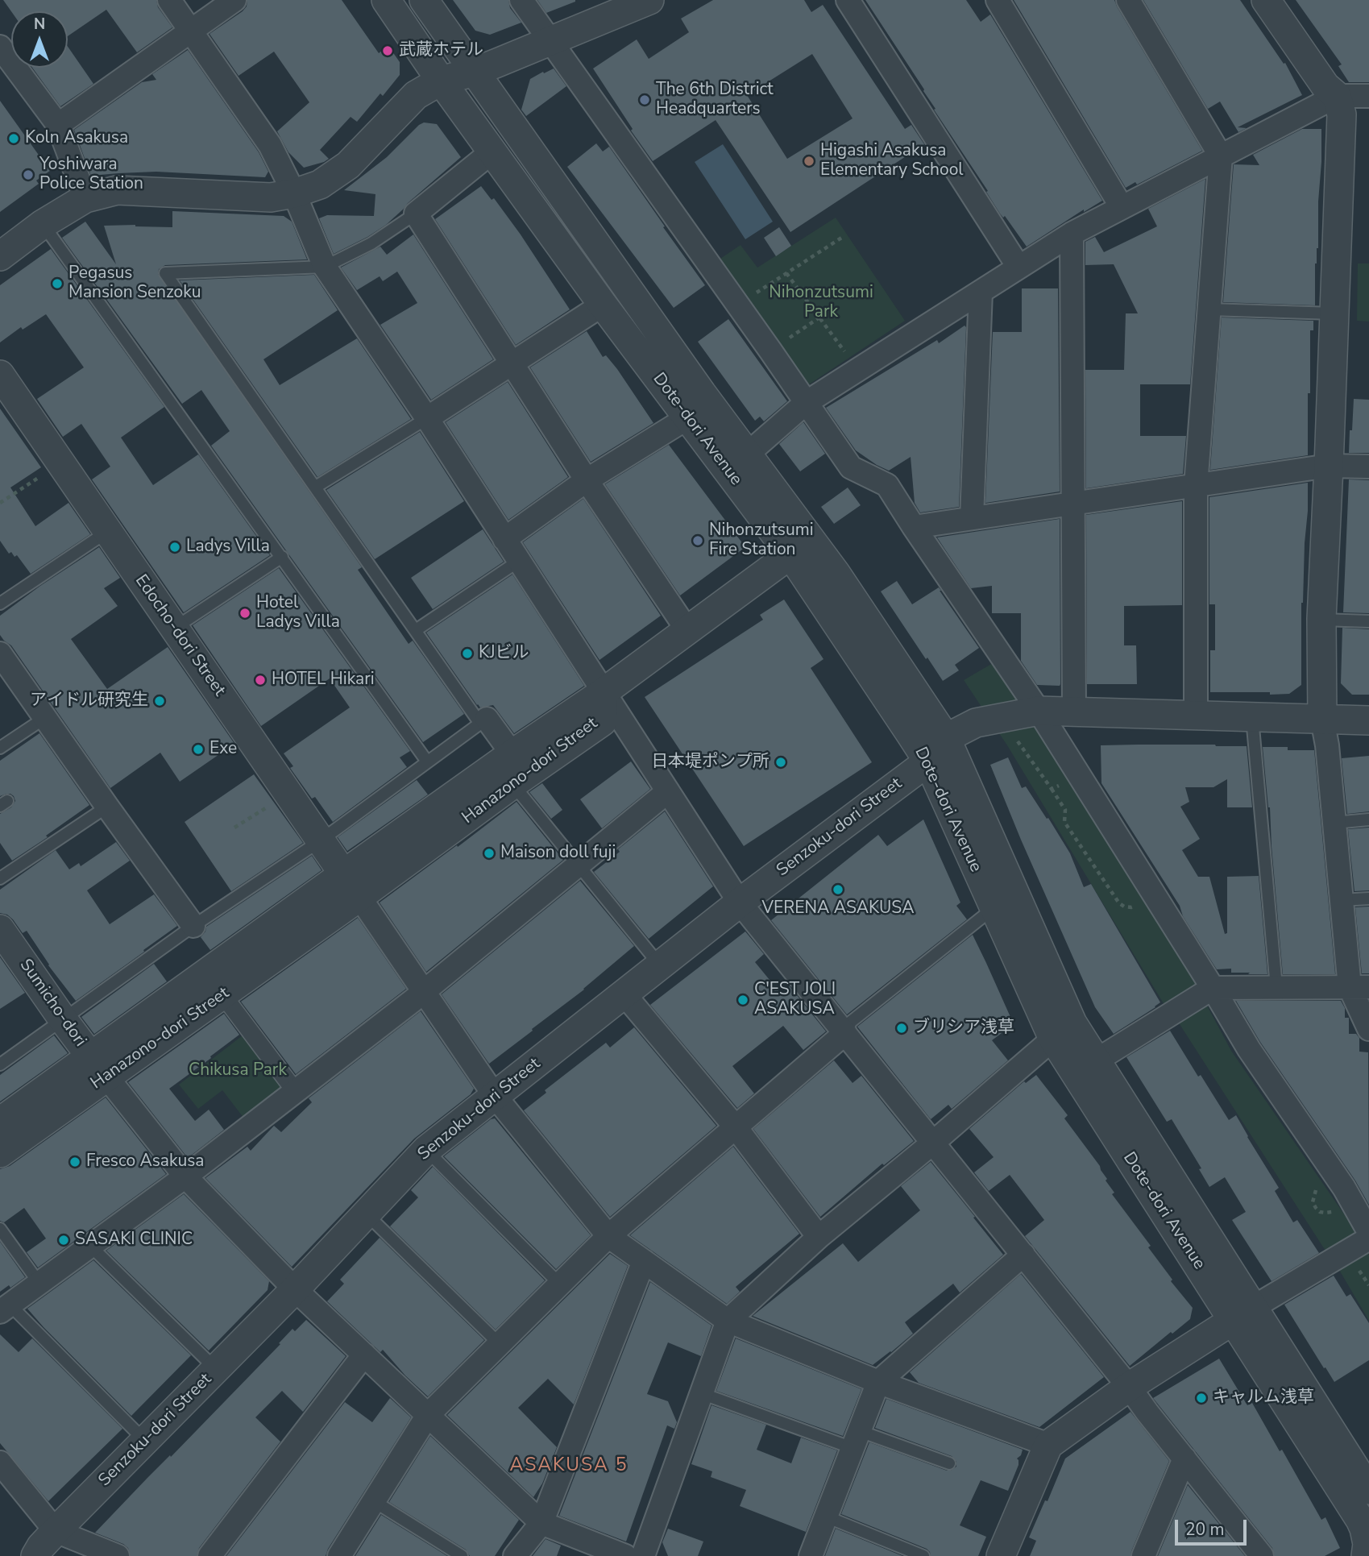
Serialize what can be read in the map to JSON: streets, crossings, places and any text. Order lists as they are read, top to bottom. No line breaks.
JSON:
{"streets":{"street":["Dote-dori Avenue","Edocho-dori Street","Hanazono-dori Street","Senzoku-dori Street","Sumicho-dori"]},"crossings":[["Dote-dori Avenue","Senzoku-dori Street"],["Edocho-dori Street","Hanazono-dori Street"],["Hanazono-dori Street","Sumicho-dori"]],"districts":["ASAKUSA 5"],"parks":["Nihonzutsumi Park","Chikusa Park"],"places":["武蔵ホテル","The 6th District Headquarters","Koln Asakusa","Higashi Asakusa Elementary School","Yoshiwara Police Station","Pegasus Mansion Senzoku","Nihonzutsumi Fire Station","Ladys Villa","Hotel Ladys Villa","KJビル","HOTEL Hikari","アイドル研究生","Exe","日本堤ポンプ所","Maison doll fuji","VERENA ASAKUSA","C'EST JOLI ASAKUSA","ブリシア浅草","Fresco Asakusa","SASAKI CLINIC","キャルム浅草"],"scale_bar":"20 m","north":"top"}
